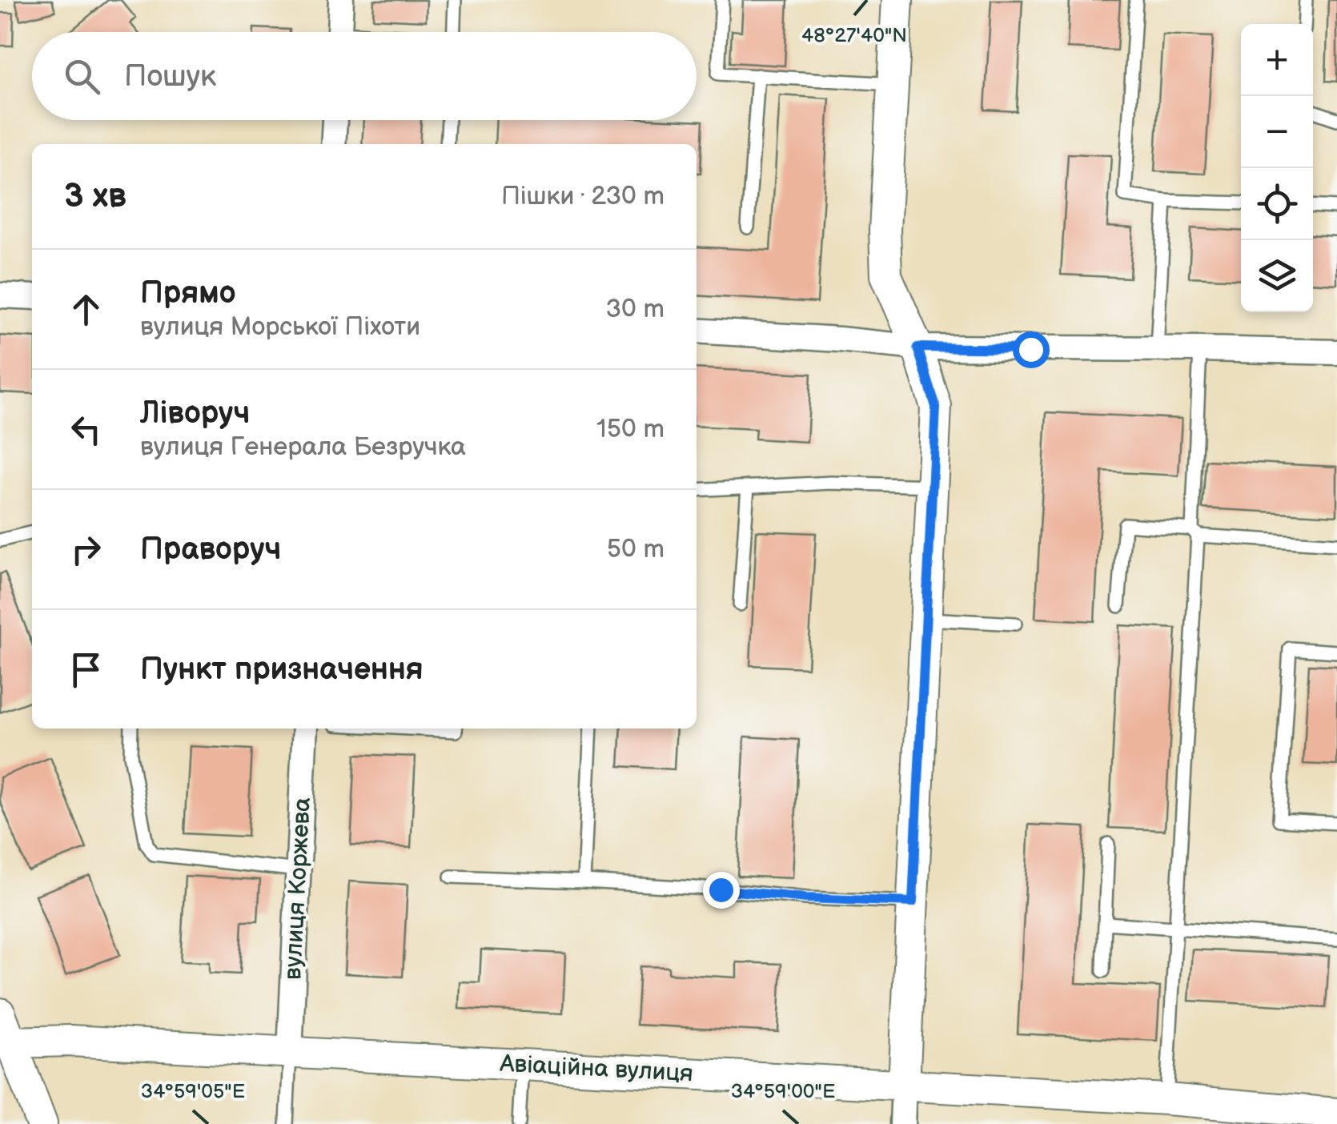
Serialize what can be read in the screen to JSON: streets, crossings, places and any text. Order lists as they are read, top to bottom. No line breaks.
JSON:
{"streets":{"street":["вулиця Коржева","Авіаційна вулиця"]},"crossings":[["вулиця Коржева","Авіаційна вулиця"]],"page":{"map_buttons":["+","−"],"search":"Пошук","heading":["3 хв","Пішки · 230 m"],"list":[["Прямо","вулиця Морської Піхоти","30 m"],["Ліворуч","вулиця Генерала Безручка","150 m"],["Праворуч","50 m"],"Пункт призначення"]},"coordinates":["48°27'40\"N","34°59'05\"E","34°59'00\"E"]}
